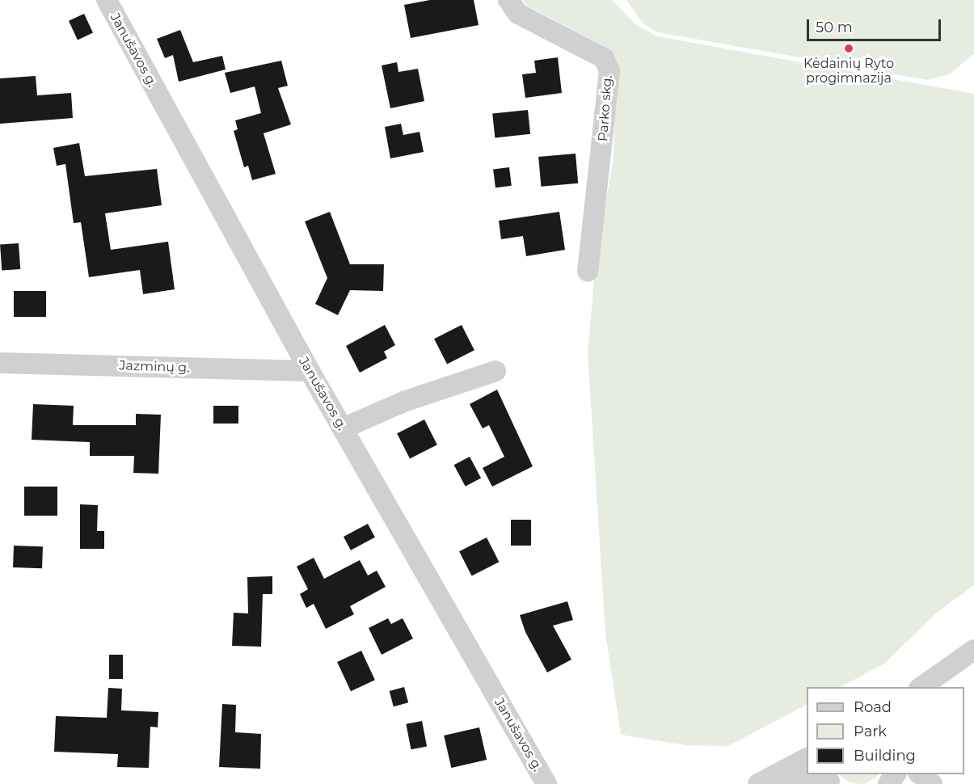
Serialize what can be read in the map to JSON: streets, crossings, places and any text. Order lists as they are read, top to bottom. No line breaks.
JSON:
{"streets":{"street":["Janušavos g.","Parko skg.","Jazminų g."]},"crossings":[["Janušavos g.","Jazminų g."]],"places":["Kėdainių Ryto progimnazija"],"legend":["Road","Park","Building"],"scale_bar":"50 m"}
